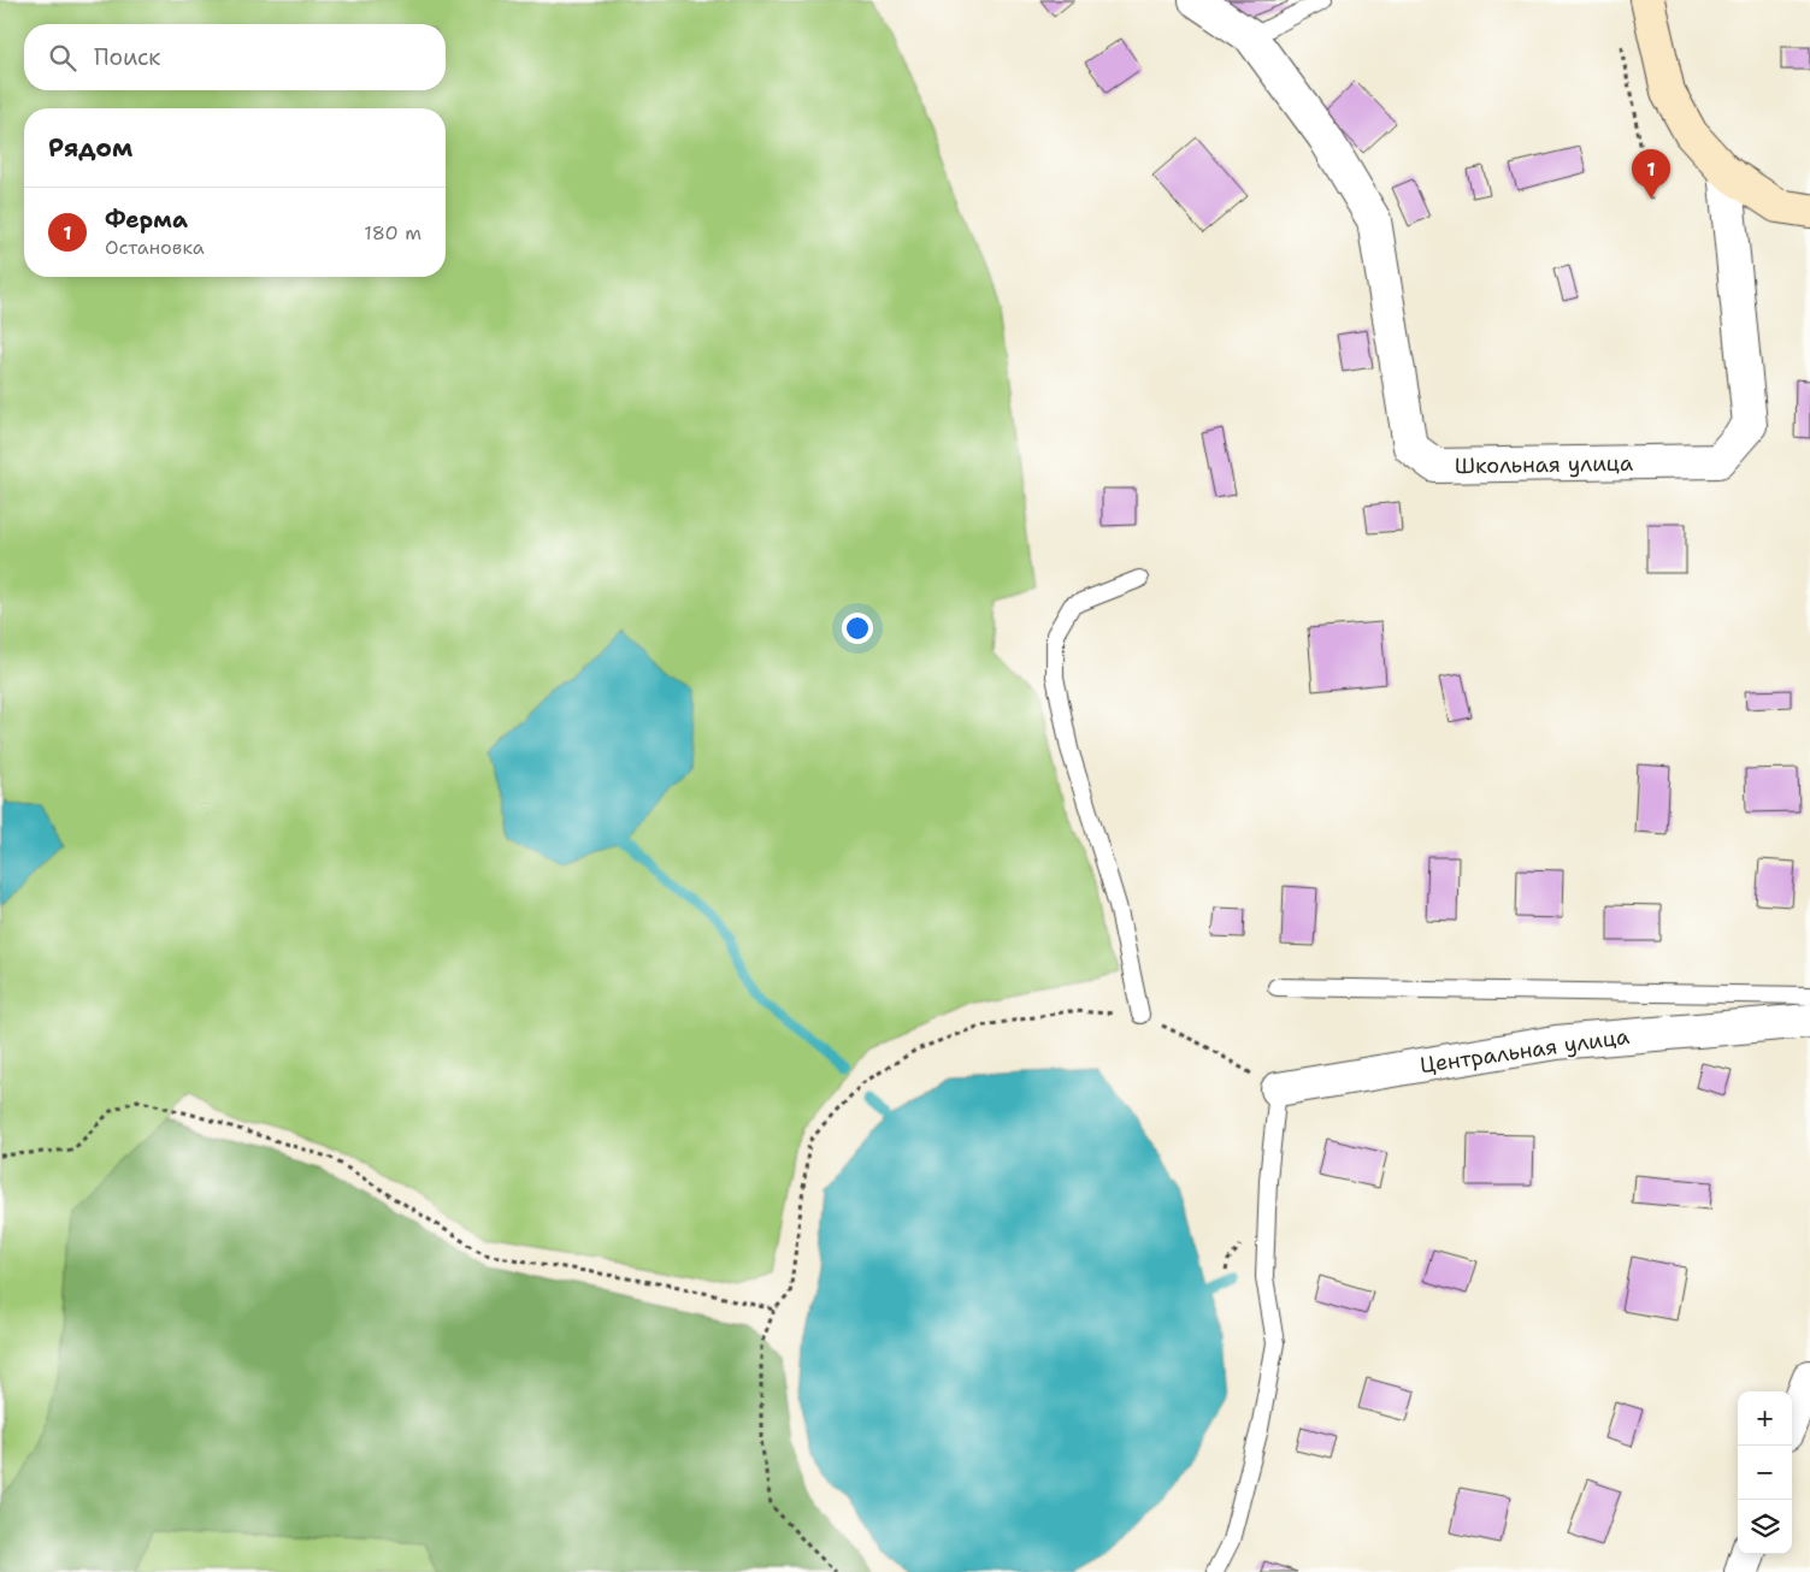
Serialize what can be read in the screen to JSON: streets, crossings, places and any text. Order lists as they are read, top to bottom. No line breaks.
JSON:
{"streets":{"street":["Школьная улица","Центральная улица"]},"page":{"search":"Поиск","heading":"Рядом","pins":"1","list":[{"mark":"1","name":"Ферма","note":"Остановка","value":"180 m"}],"map_buttons":["+","−"]}}
